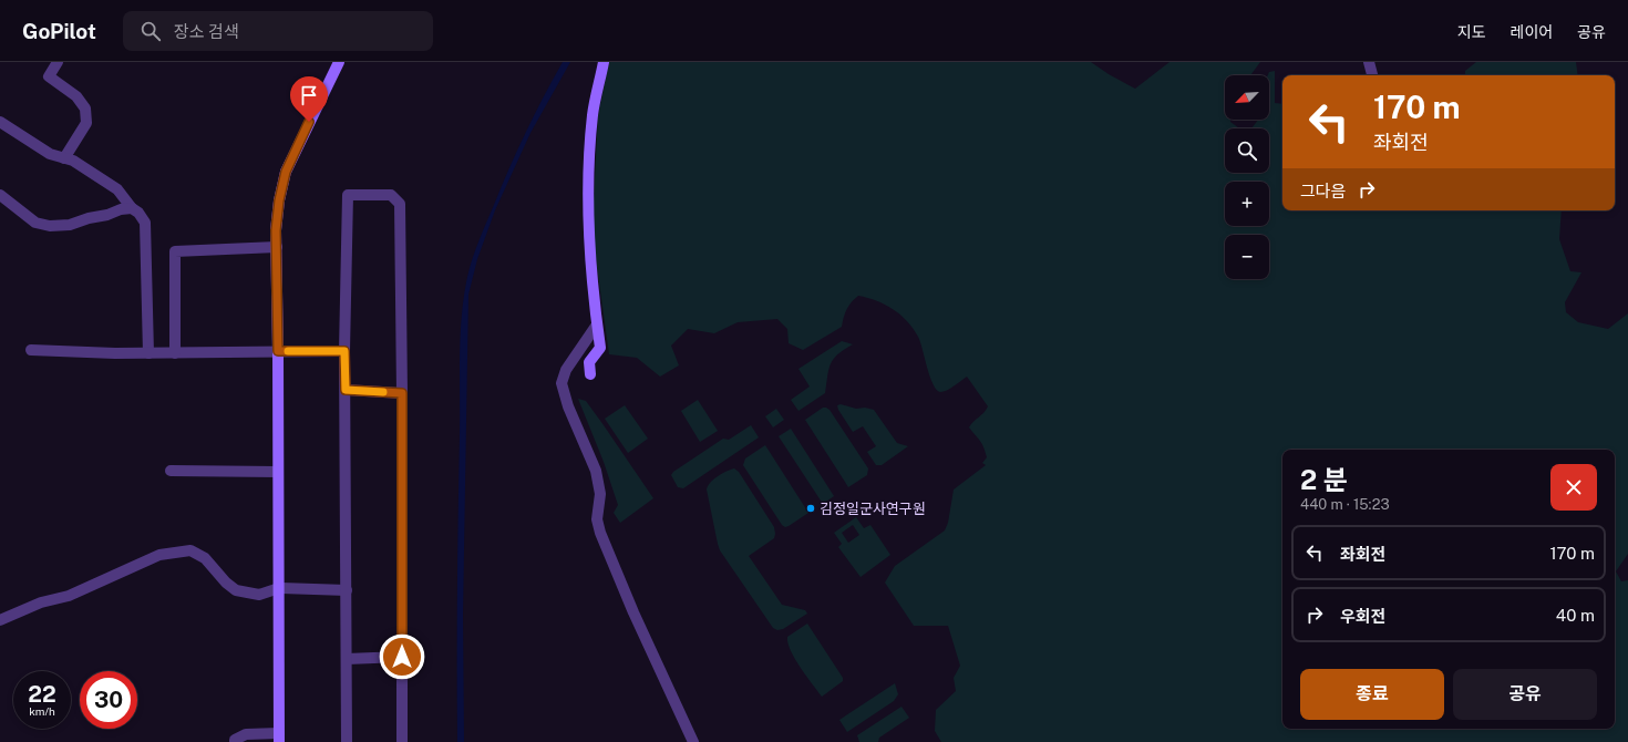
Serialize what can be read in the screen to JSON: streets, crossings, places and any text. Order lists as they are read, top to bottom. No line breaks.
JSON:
{"places":["김정일군사연구원"],"north":"bottom left","page":{"header":"GoPilot","search":"장소 검색","nav":["지도","레이어","공유"],"map_buttons":["+","−"],"turn":["170 m","좌회전"],"then":"그다음","heading":["2 분","440 m · 15:23"],"list":[{"name":"좌회전","value":"170 m"},{"name":"우회전","value":"40 m"}],"buttons":["종료","공유"],"speed":"22 km/h","limit":"30"}}
